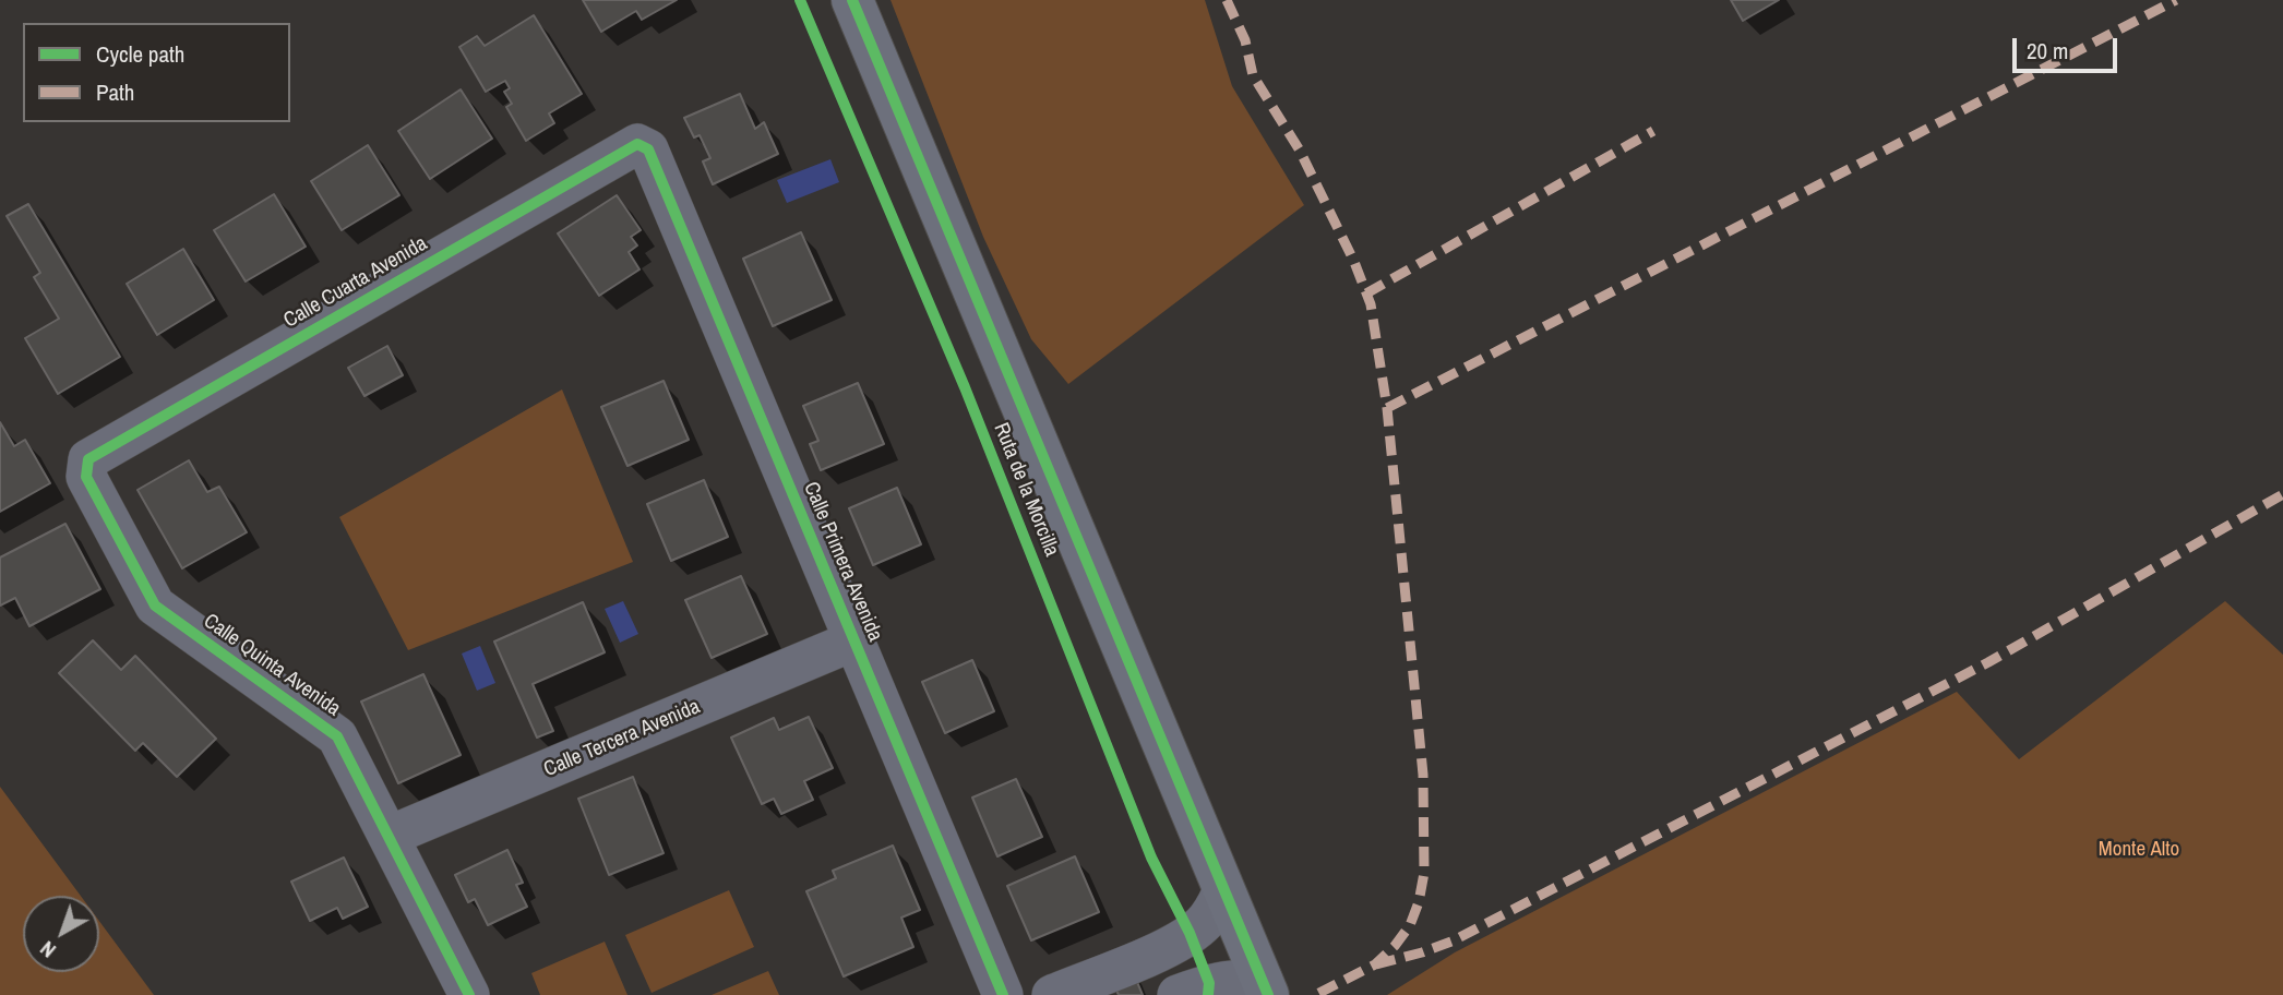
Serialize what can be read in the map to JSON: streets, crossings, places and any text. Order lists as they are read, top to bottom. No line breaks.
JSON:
{"streets":{"street":["Calle Cuarta Avenida","Calle Primera Avenida","Calle Quinta Avenida","Calle Tercera Avenida"],"cycle path":["Ruta de la Morcilla"]},"crossings":[["Calle Cuarta Avenida","Calle Primera Avenida"],["Calle Cuarta Avenida","Calle Quinta Avenida"],["Calle Primera Avenida","Calle Tercera Avenida"],["Calle Quinta Avenida","Calle Tercera Avenida"]],"parks":["Monte Alto"],"legend":["Cycle path","Path"],"scale_bar":"20 m","north":"bottom left"}
